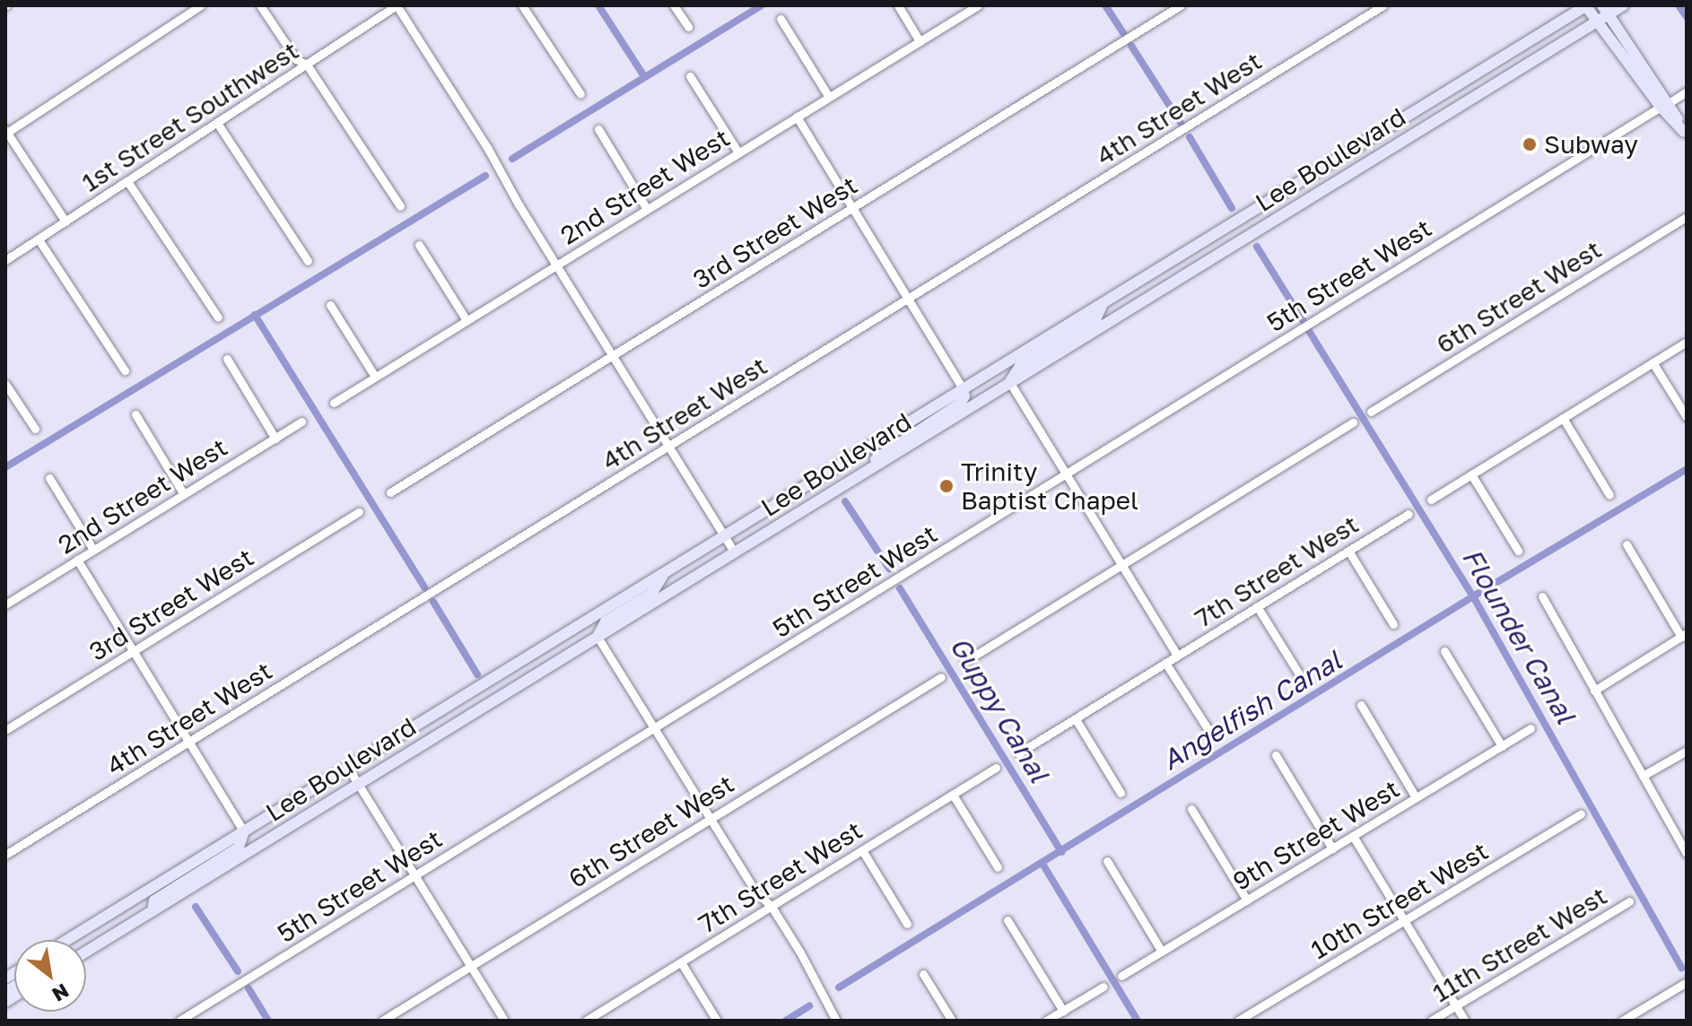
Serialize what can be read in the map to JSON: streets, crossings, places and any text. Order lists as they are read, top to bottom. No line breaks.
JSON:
{"streets":{"main road":["Lee Boulevard"],"street":["4th Street West","1st Street Southwest","2nd Street West","3rd Street West","5th Street West","6th Street West","7th Street West","9th Street West","10th Street West","11th Street West"]},"water":["Flounder Canal","Guppy Canal","Angelfish Canal"],"places":["Subway","Trinity Baptist Chapel"],"north":"bottom right"}
